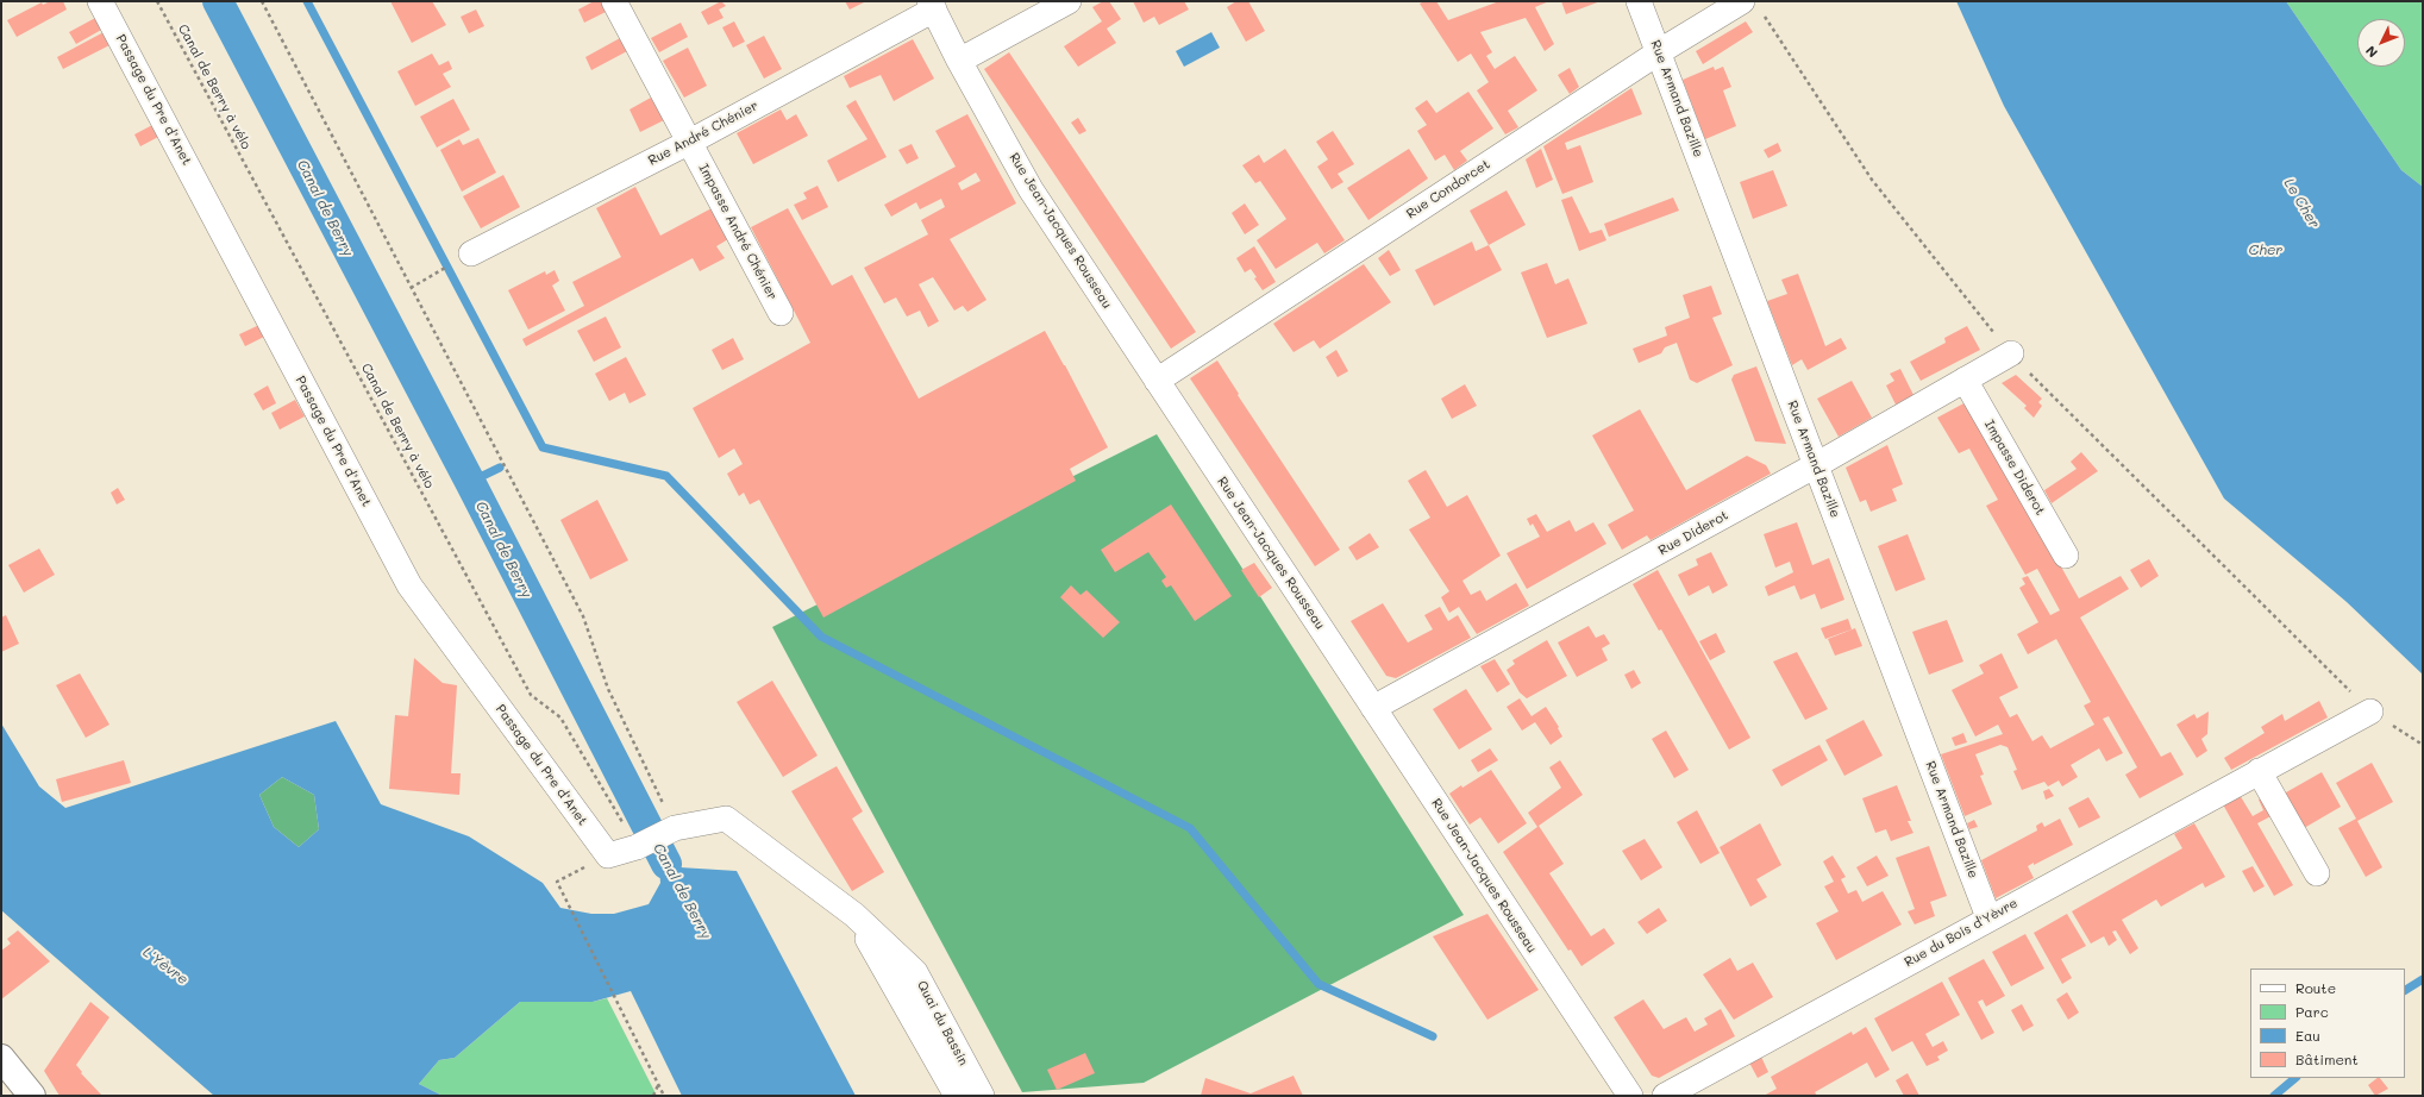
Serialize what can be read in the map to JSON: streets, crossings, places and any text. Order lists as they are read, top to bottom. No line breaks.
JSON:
{"streets":{"street":["Rue Armand Bazille","Passage du Pre d’Anet","Rue André Chénier","Rue Condorcet","Rue Jean-Jacques Rousseau","Impasse André Chénier","Impasse Diderot","Rue Diderot","Rue du Bois d'Yèvre","Quai du Bassin"],"path":["Canal de Berry à vélo"]},"crossings":[["Canal de Berry à vélo","Quai du Bassin"],["Rue Armand Bazille","Rue Condorcet"],["Rue Armand Bazille","Rue Diderot"],["Rue Armand Bazille","Rue du Bois d'Yèvre"],["Passage du Pre d’Anet","Quai du Bassin"],["Rue André Chénier","Rue Jean-Jacques Rousseau"],["Rue André Chénier","Impasse André Chénier"],["Rue Condorcet","Rue Jean-Jacques Rousseau"],["Rue Jean-Jacques Rousseau","Rue Diderot"],["Impasse Diderot","Rue Diderot"]],"water":["Le Cher","Canal de Berry","Cher","L'Yèvre"],"legend":["Route","Parc","Eau","Bâtiment"],"north":"bottom left"}
